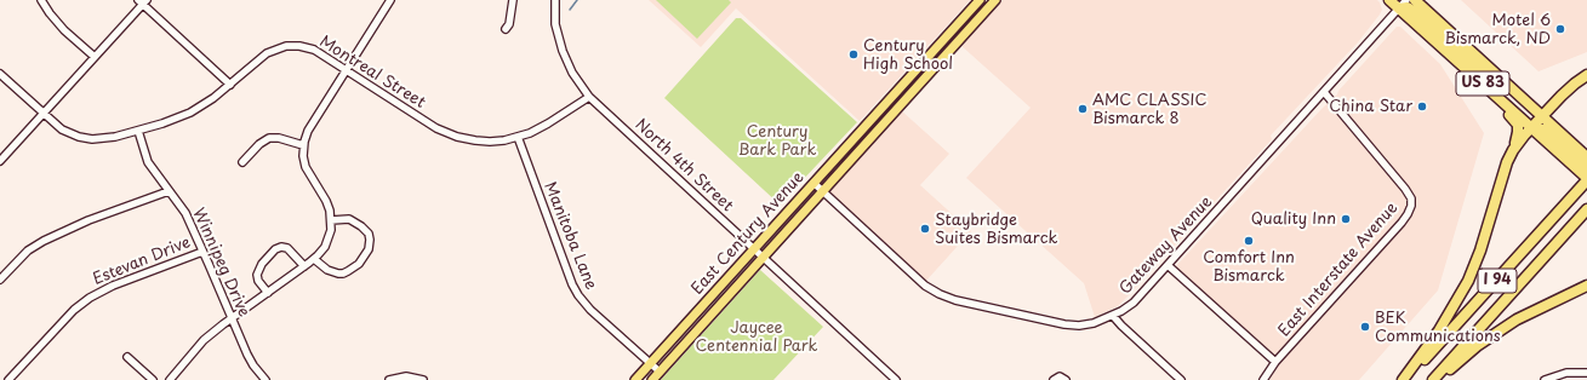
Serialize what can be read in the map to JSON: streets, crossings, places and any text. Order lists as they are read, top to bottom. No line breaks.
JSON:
{"streets":{"highway":["US 83","I 94"],"main road":["East Century Avenue"],"street":["Montreal Street","North 4th Street","Manitoba Lane","Gateway Avenue","Estevan Drive","Winnipeg Drive","East Interstate Avenue"]},"crossings":[["Montreal Street","North 4th Street"],["Montreal Street","Manitoba Lane"],["Montreal Street","Winnipeg Drive"],["US 83","I 94"],["North 4th Street","East Century Avenue"],["East Century Avenue","Manitoba Lane"],["East Century Avenue","Gateway Avenue"],["Gateway Avenue","East Interstate Avenue"],["Estevan Drive","Winnipeg Drive"]],"parks":["Century Bark Park","Jaycee Centennial Park"],"places":["Motel 6 Bismarck, ND","Century High School","China Star","AMC CLASSIC Bismarck 8","Quality Inn","Staybridge Suites Bismarck","Comfort Inn Bismarck","BEK Communications"]}
